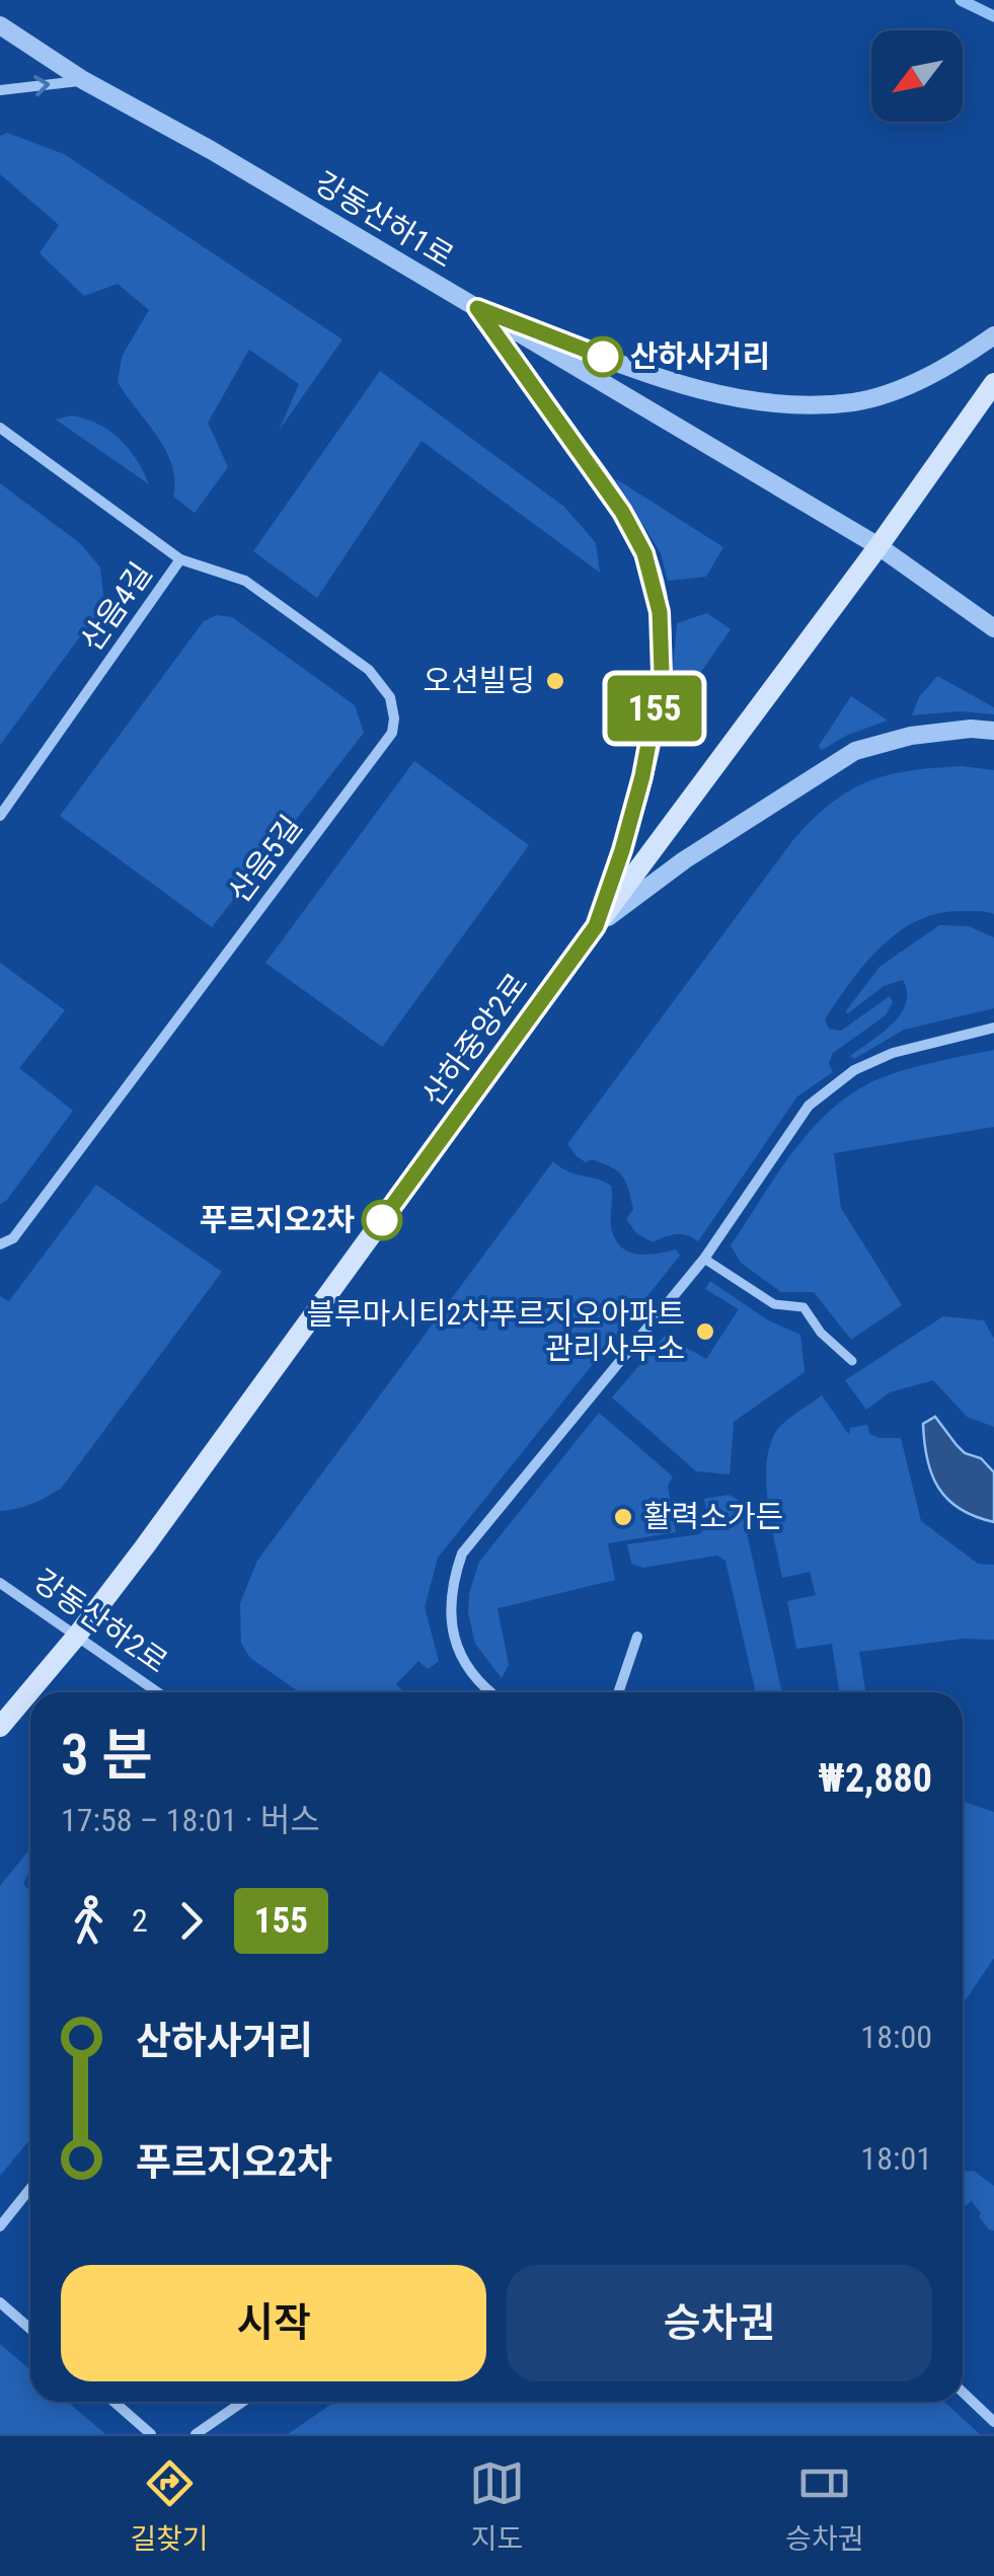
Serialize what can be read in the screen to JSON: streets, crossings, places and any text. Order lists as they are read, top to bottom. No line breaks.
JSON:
{"streets":{"main road":["산하중앙2로"],"street":["강동산하1로","산음4길","산음5길","강동산하2로"]},"crossings":[["강동산하1로","산하중앙2로"],["산음4길","산음5길"],["산하중앙2로","강동산하2로"]],"places":["산하사거리","오션빌딩","푸르지오2차","블루마시티2차푸르지오아파트 관리사무소","활력소가든"],"lines":["bus line 155"],"north":"bottom left","page":{"on_map":"155","heading":["3 분","17:58 – 18:01 · 버스","₩2,880"],"legs":["2","155"],"list":[{"name":"산하사거리","value":"18:00"},{"name":"푸르지오2차","value":"18:01"}],"buttons":["시작","승차권"],"tabs":["길찾기","지도","승차권"]}}
